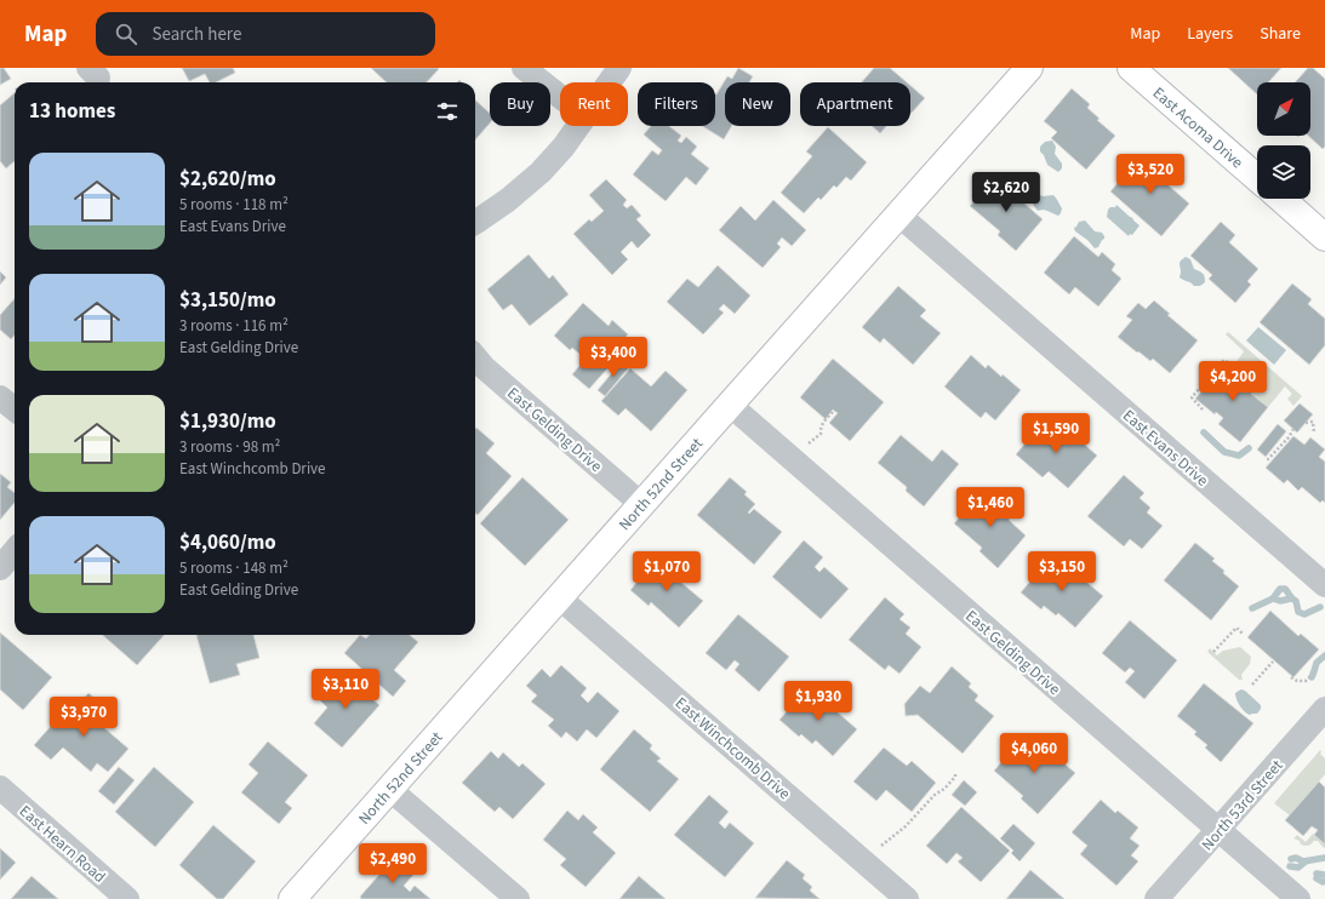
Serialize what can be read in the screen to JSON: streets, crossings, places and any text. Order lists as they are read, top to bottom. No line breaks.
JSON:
{"streets":{"street":["East Acoma Drive","East Gelding Drive","East Evans Drive","North 52nd Street","East Winchcomb Drive","North 53rd Street","East Hearn Road"]},"crossings":[["East Gelding Drive","North 52nd Street"],["East Gelding Drive","North 53rd Street"],["East Evans Drive","North 52nd Street"],["North 52nd Street","East Winchcomb Drive"]],"north":"top right","page":{"header":"Map","search":"Search here","nav":["Map","Layers","Share"],"chip":["Buy","Rent","Filters","New","Apartment"],"heading":"13 homes","list":[{"name":"$2,620/mo","note":"5 rooms · 118 m² · East Evans Drive"},{"name":"$3,150/mo","note":"3 rooms · 116 m² · East Gelding Drive"},{"name":"$1,930/mo","note":"3 rooms · 98 m² · East Winchcomb Drive"},{"name":"$4,060/mo","note":"5 rooms · 148 m² · East Gelding Drive"}],"price":["$3,520","$2,620","$3,400","$4,200","$1,590","$1,460","$1,070","$3,150","$3,110","$1,930","$3,970","$4,060","$2,490"]}}
